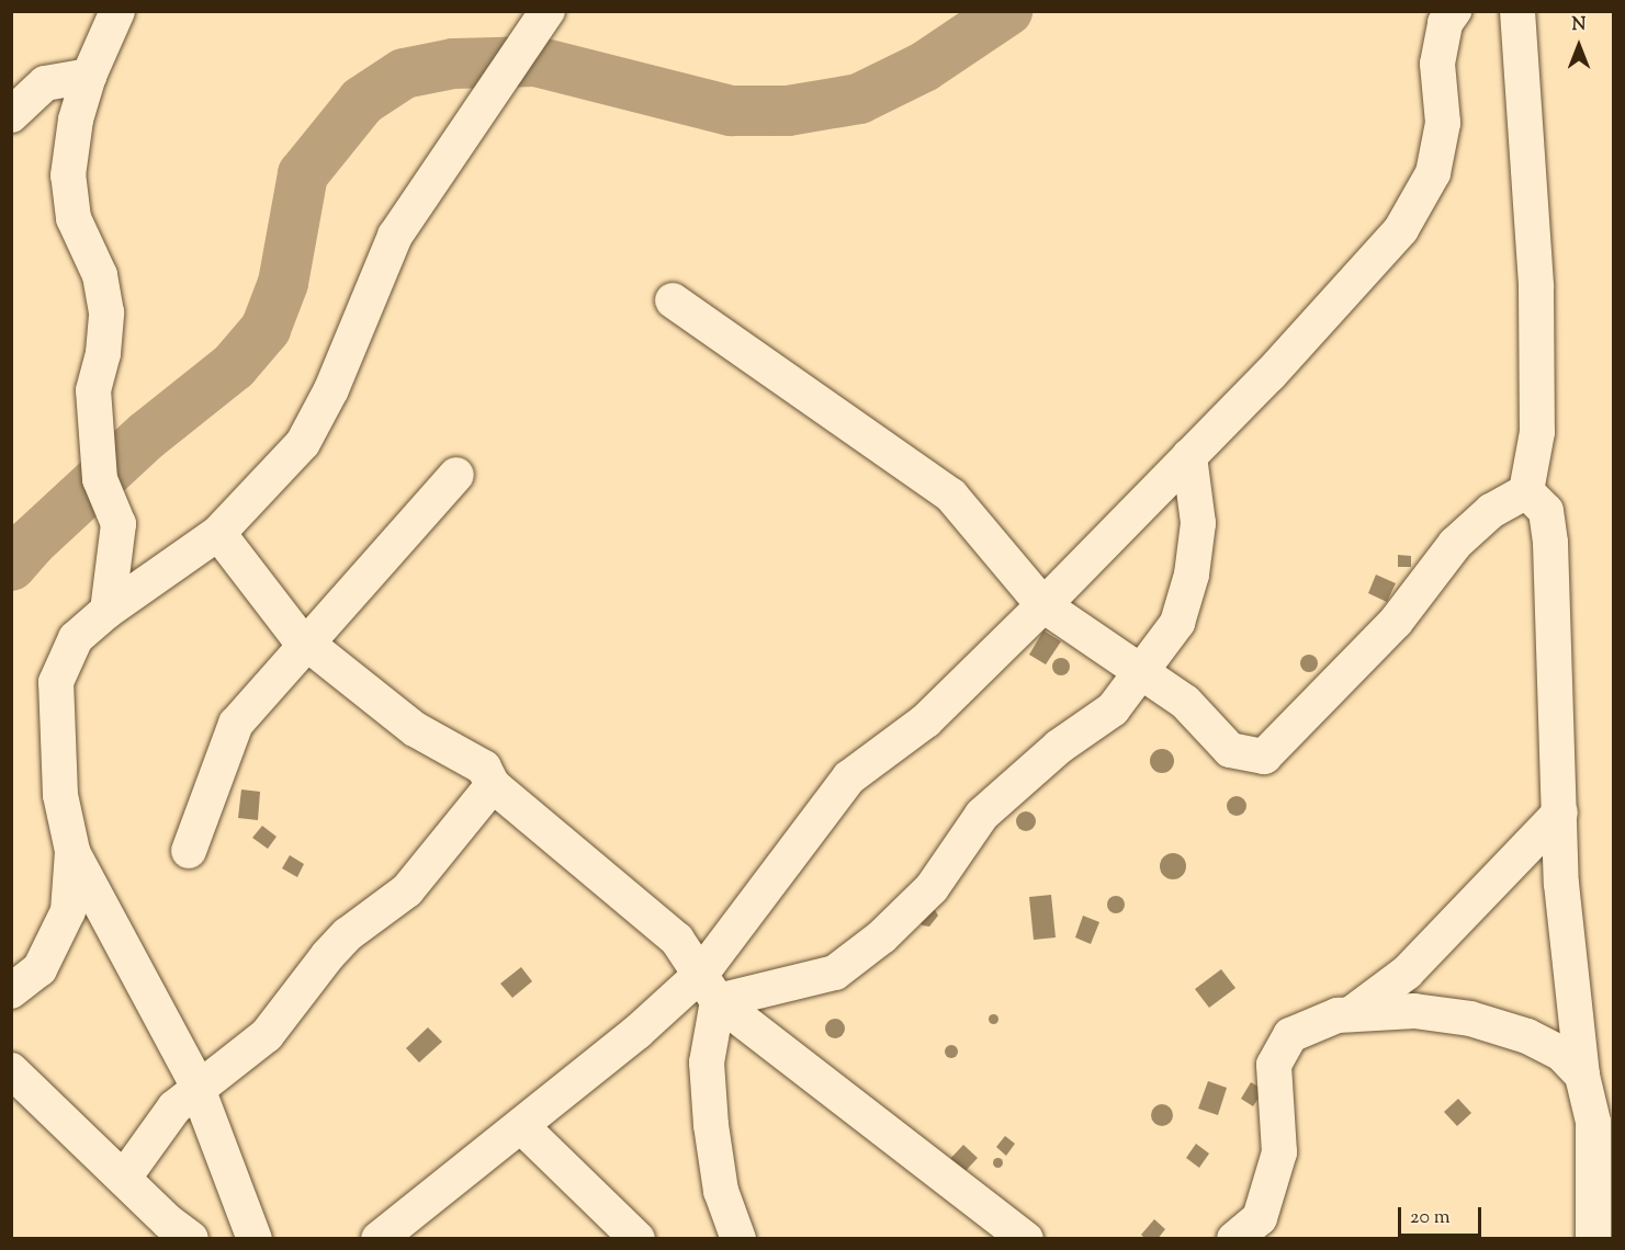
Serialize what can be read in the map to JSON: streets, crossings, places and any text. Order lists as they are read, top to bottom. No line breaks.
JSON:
{"scale_bar":"20 m","north":"top"}
